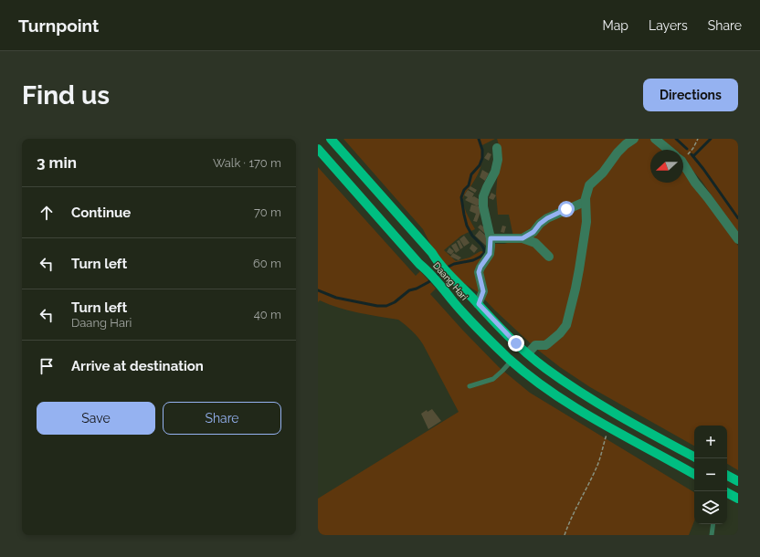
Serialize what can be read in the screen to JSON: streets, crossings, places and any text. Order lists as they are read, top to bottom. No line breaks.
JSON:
{"streets":{"main road":["Daang Hari"]},"north":"left","page":{"header":"Turnpoint","nav":["Map","Layers","Share"],"buttons":["Directions",["Save","Share"]],"title":"Find us","heading":["3 min","Walk · 170 m"],"list":[["Continue","70 m"],["Turn left","60 m"],["Turn left","Daang Hari","40 m"],"Arrive at destination"],"map_buttons":["+","−"]}}
